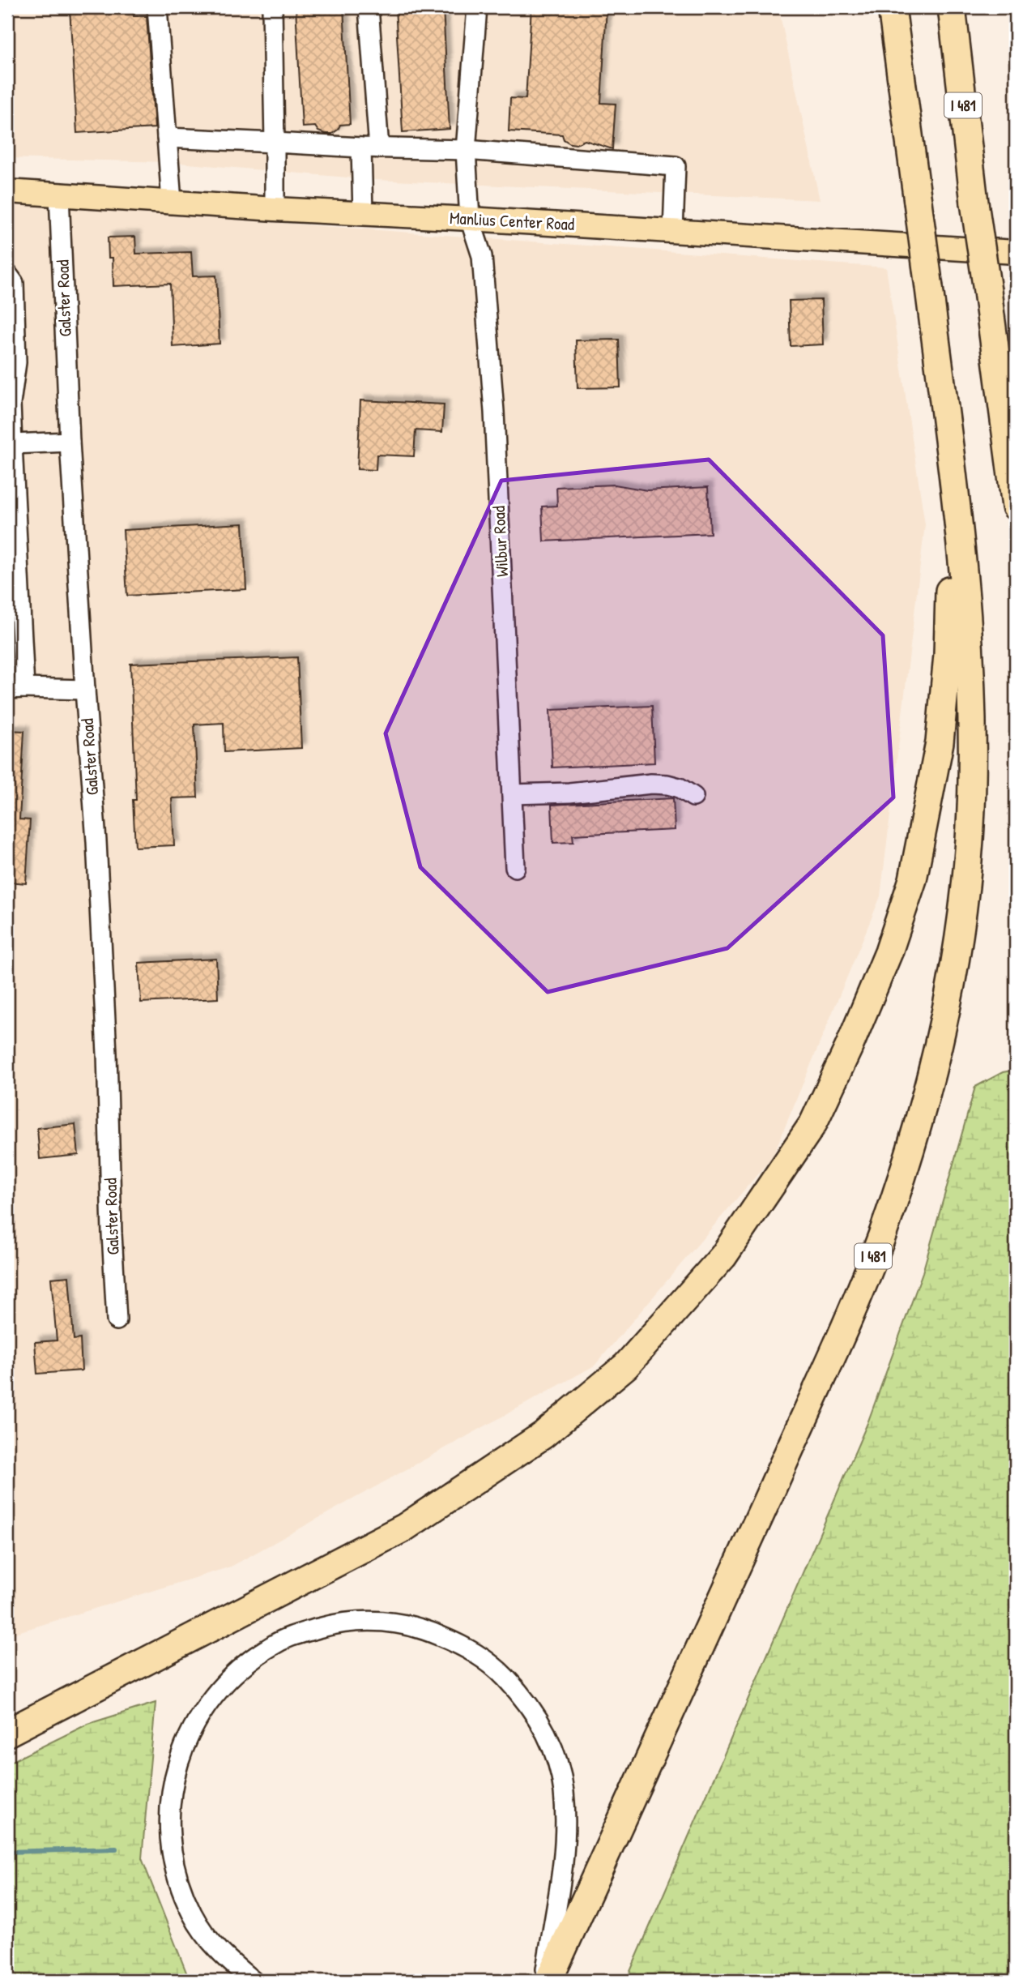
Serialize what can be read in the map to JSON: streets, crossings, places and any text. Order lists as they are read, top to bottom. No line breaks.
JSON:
{"streets":{"highway":["I 481"],"main road":["Manlius Center Road"],"street":["Galster Road","Wilbur Road"]},"crossings":[["Manlius Center Road","Galster Road"],["Manlius Center Road","Wilbur Road"]]}
